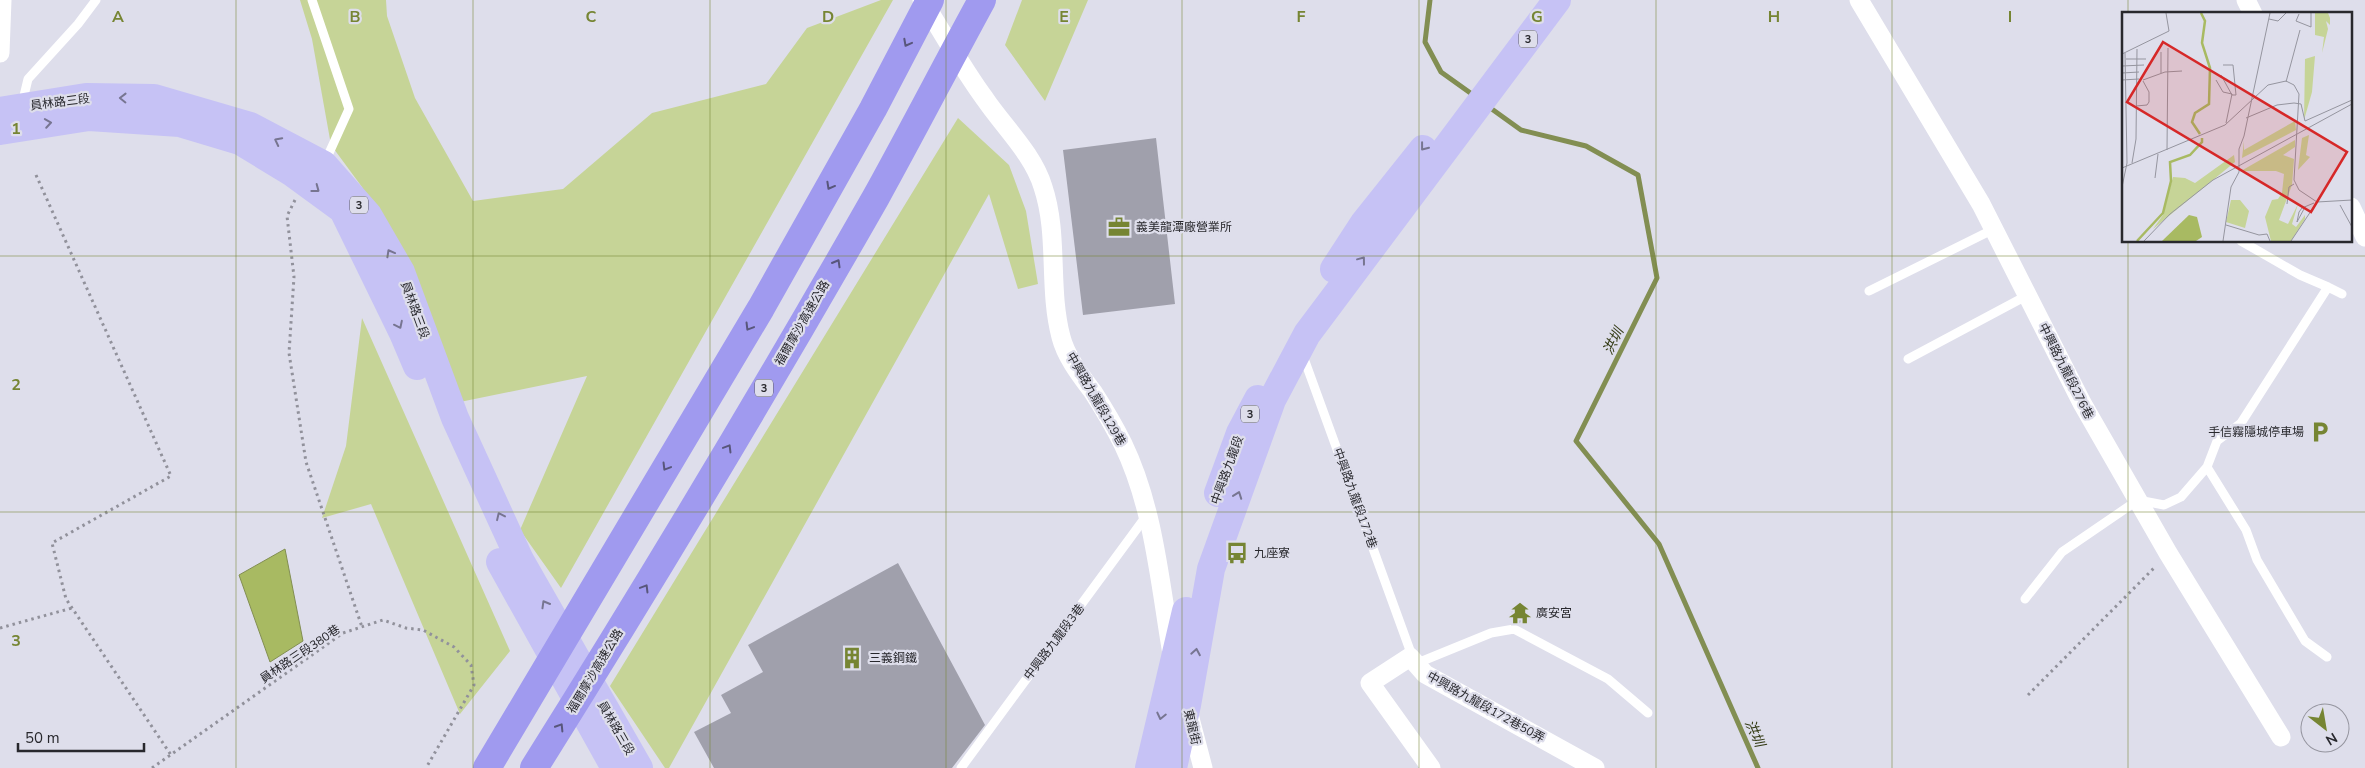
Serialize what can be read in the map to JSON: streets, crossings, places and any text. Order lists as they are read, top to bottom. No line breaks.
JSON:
{"streets":{"highway":["3","福爾摩沙高速公路"],"main road":["員林路三段","中興路九龍段"],"street":["中興路九龍段276巷","中興路九龍段129巷","中興路九龍段172巷50弄","東龍街"],"lane":["中興路九龍段172巷","中興路九龍段3巷"],"path":["員林路三段380巷"]},"crossings":[["3","中興路九龍段"],["中興路九龍段129巷","中興路九龍段"],["中興路九龍段129巷","中興路九龍段3巷"],["中興路九龍段129巷","東龍街"],["中興路九龍段","中興路九龍段172巷"],["中興路九龍段","東龍街"],["中興路九龍段172巷","中興路九龍段172巷50弄"]],"water":["洪圳"],"places":{"office":["義美龍潭廠營業所"],"parking":["手信霧隱城停車場"],"bus stop":["九座寮"],"temple":["廣安宮"],"building":["三義鋼鐵"]},"scale_bar":"50 m","north":"bottom right","grid":{"columns":["A","B","C","D","E","F","G","H","I"],"rows":["1","2","3"]}}
